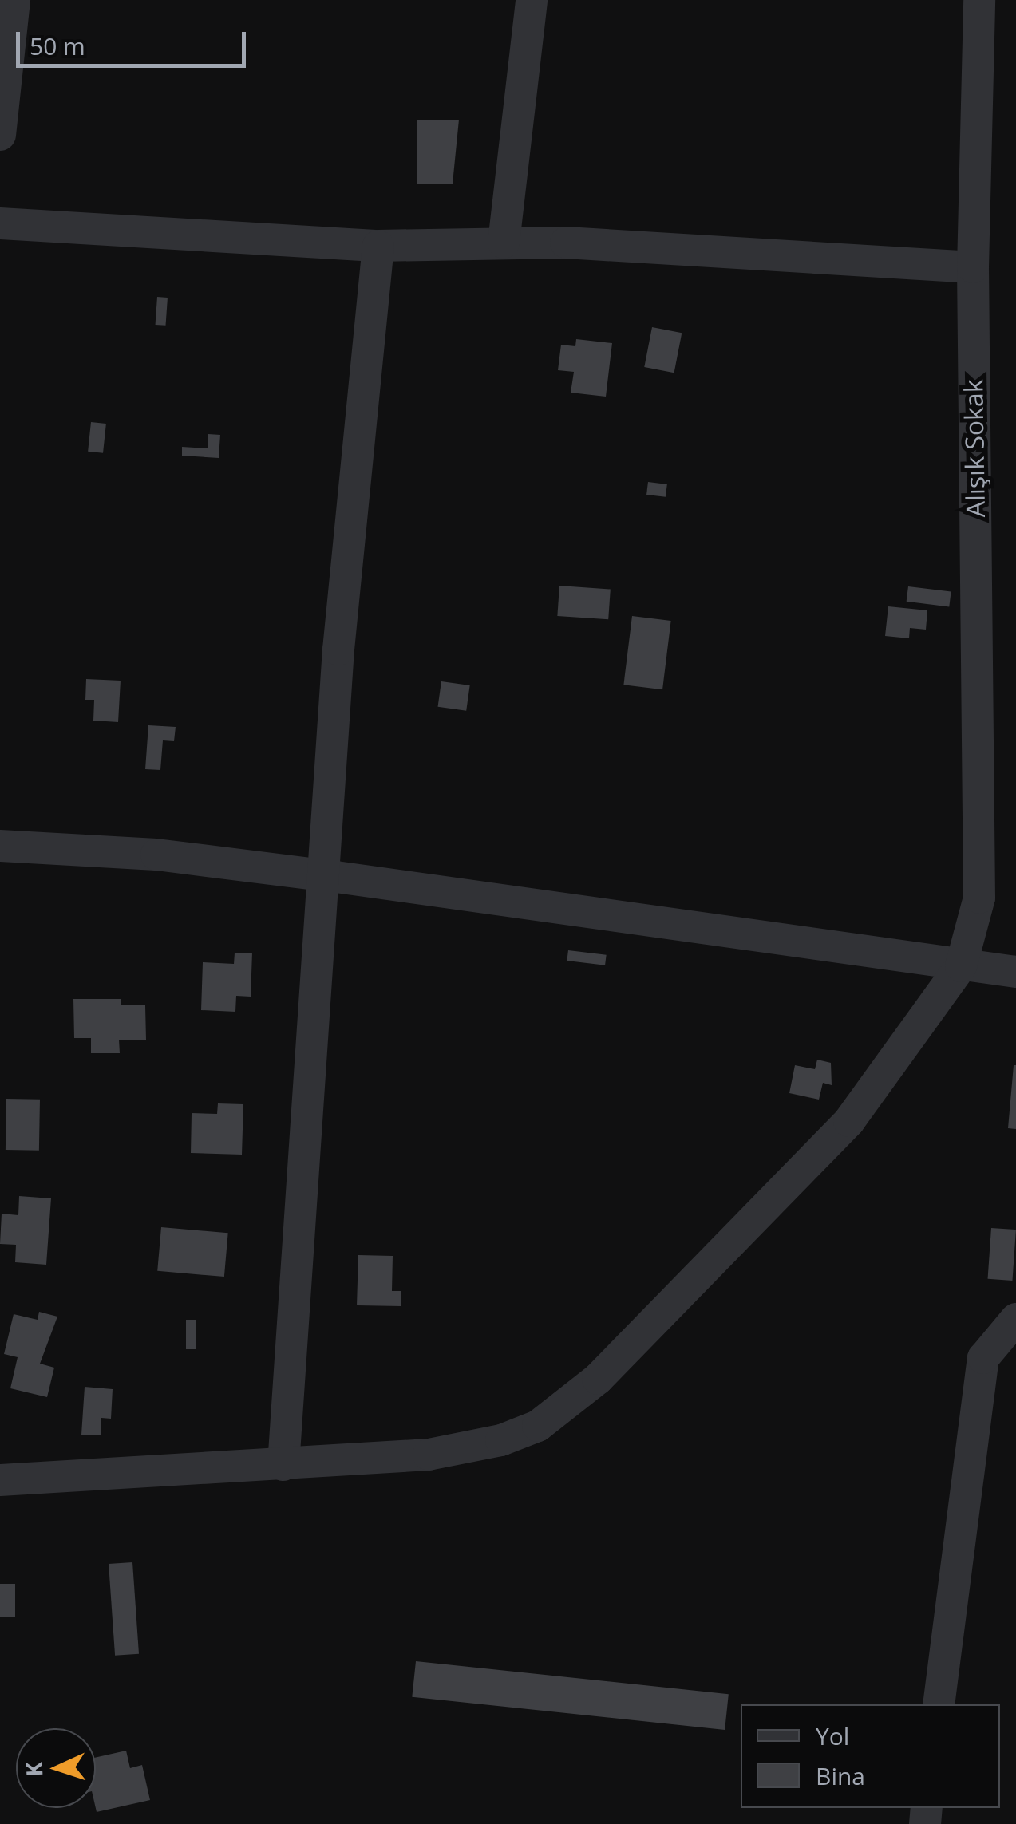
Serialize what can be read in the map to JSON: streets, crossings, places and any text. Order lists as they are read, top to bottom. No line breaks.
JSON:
{"streets":{"street":["Alışık Sokak"]},"legend":["Yol","Bina"],"scale_bar":"50 m","north":"left"}
